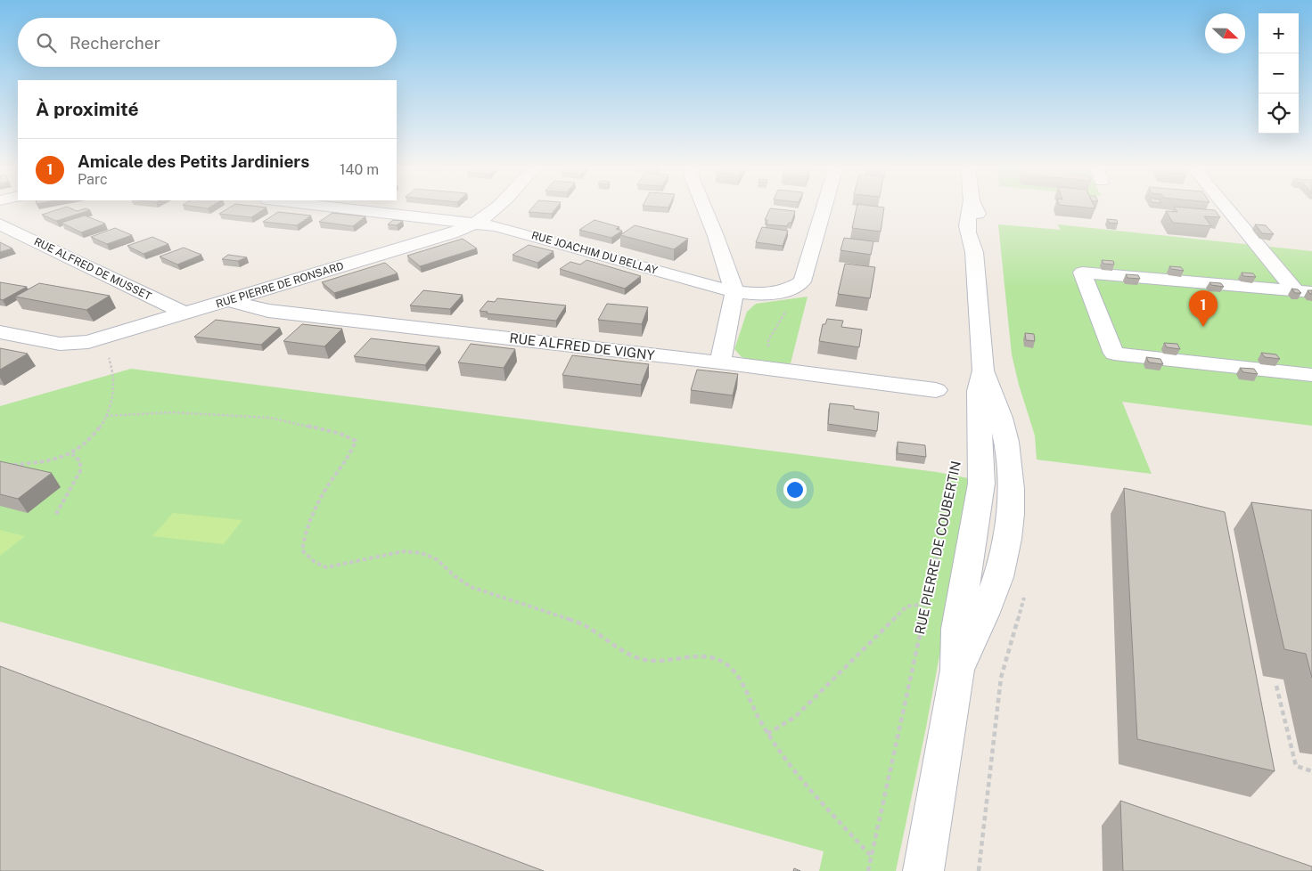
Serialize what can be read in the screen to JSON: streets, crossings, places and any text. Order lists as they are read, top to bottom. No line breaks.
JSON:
{"streets":{"street":["RUE JOACHIM DU BELLAY","RUE ALFRED DE MUSSET","RUE PIERRE DE RONSARD","RUE ALFRED DE VIGNY"],"path":["RUE PIERRE DE COUBERTIN"]},"crossings":[["RUE JOACHIM DU BELLAY","RUE PIERRE DE RONSARD"],["RUE ALFRED DE MUSSET","RUE PIERRE DE RONSARD"],["RUE PIERRE DE RONSARD","RUE ALFRED DE VIGNY"]],"north":"right","page":{"map_buttons":["+","−"],"search":"Rechercher","heading":"À proximité","list":[{"mark":"1","name":"Amicale des Petits Jardiniers","note":"Parc","value":"140 m"}],"pins":"1"}}
